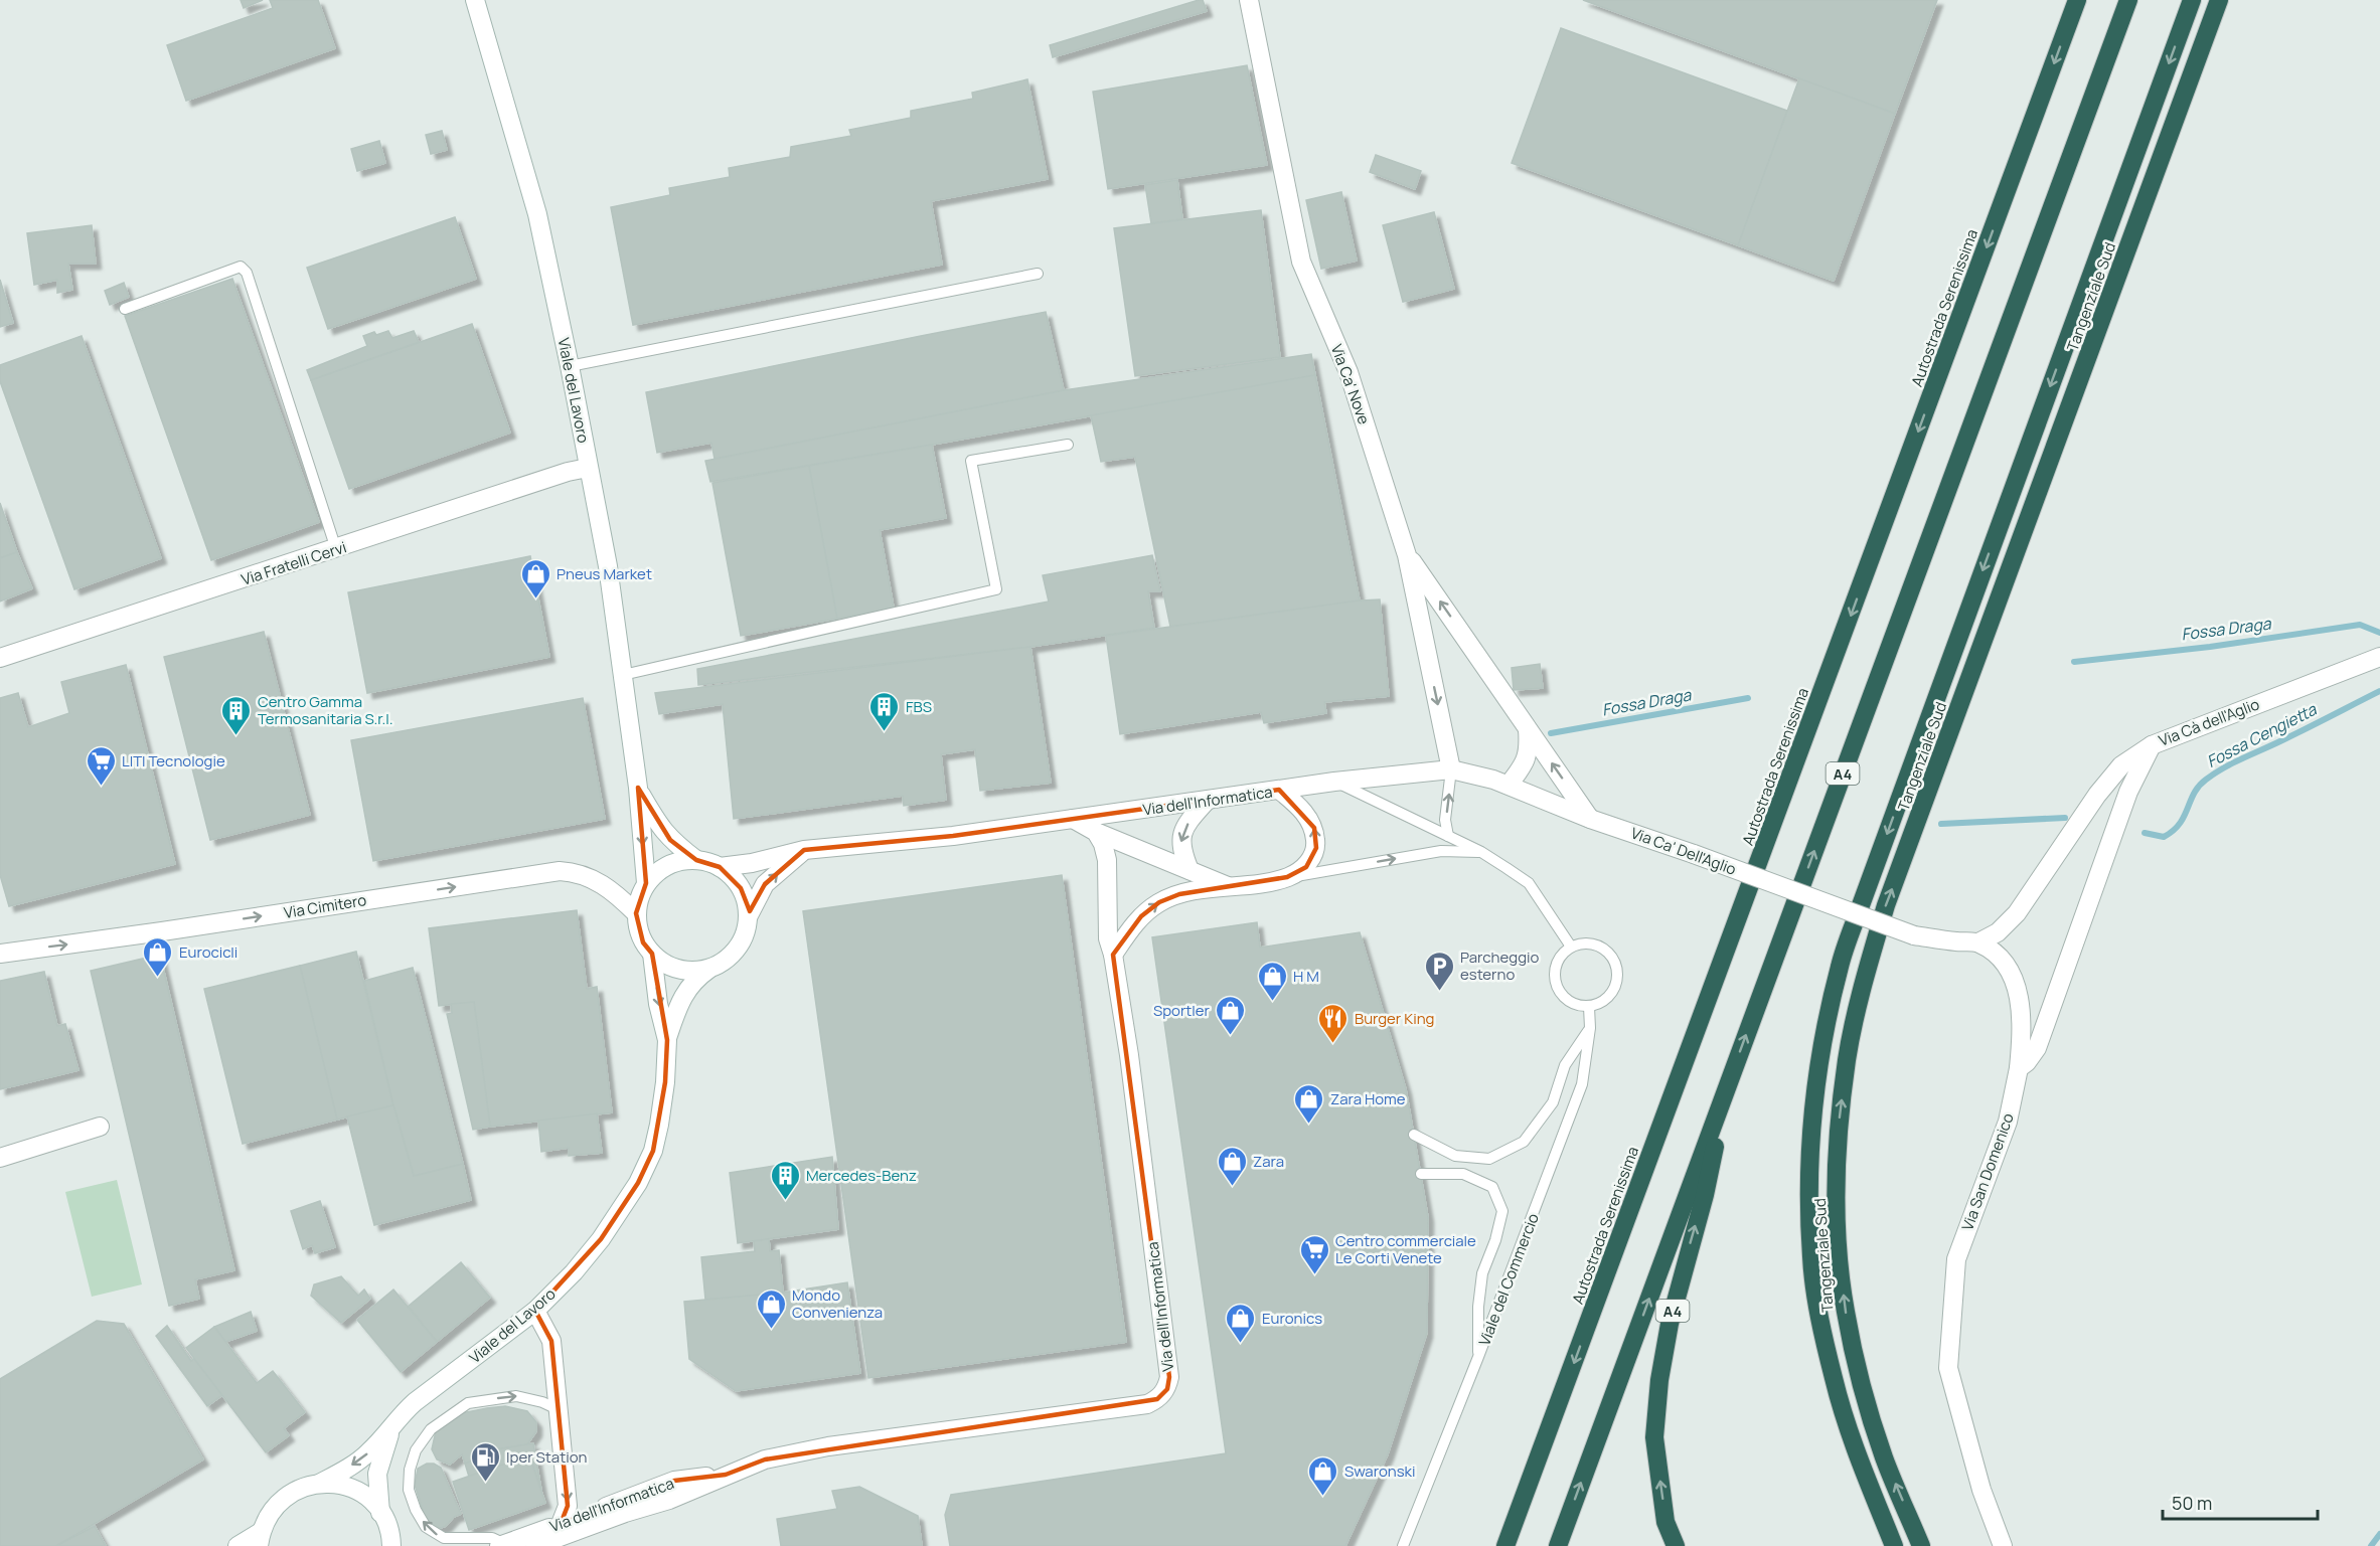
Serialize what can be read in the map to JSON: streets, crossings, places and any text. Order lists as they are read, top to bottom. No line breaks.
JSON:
{"streets":{"highway":["Tangenziale Sud","Autostrada Serenissima","A4"],"street":["Via Ca' Nove","Viale del Lavoro","Via Fratelli Cervi","Via Cà dell'Aglio","Via dell'Informatica","Via Ca' Dell'Aglio","Via Cimitero","Via San Domenico"],"lane":["Viale del Commercio"]},"crossings":[["Via Ca' Nove","Via Ca' Dell'Aglio"],["Viale del Lavoro","Via Fratelli Cervi"],["Viale del Lavoro","Via dell'Informatica"],["Viale del Lavoro","Via Cimitero"],["Via Cà dell'Aglio","Via Ca' Dell'Aglio"],["Via Cà dell'Aglio","Via San Domenico"],["Via dell'Informatica","Via Cimitero"]],"one_way":["Via Cimitero"],"water":["Fossa Draga","Fossa Cengietta"],"places":{"shop":["Pneus Market","Eurocicli","H M","Sportler","Zara Home","Zara","Mondo Convenienza","Euronics","Swaronski"],"building":["FBS","Centro Gamma Termosanitaria S.r.l.","Mercedes-Benz"],"supermarket":["LITI Tecnologie","Centro commerciale Le Corti Venete"],"parking":["Parcheggio esterno"],"restaurant":["Burger King"],"fuel station":["Iper Station"]},"scale_bar":"50 m"}
